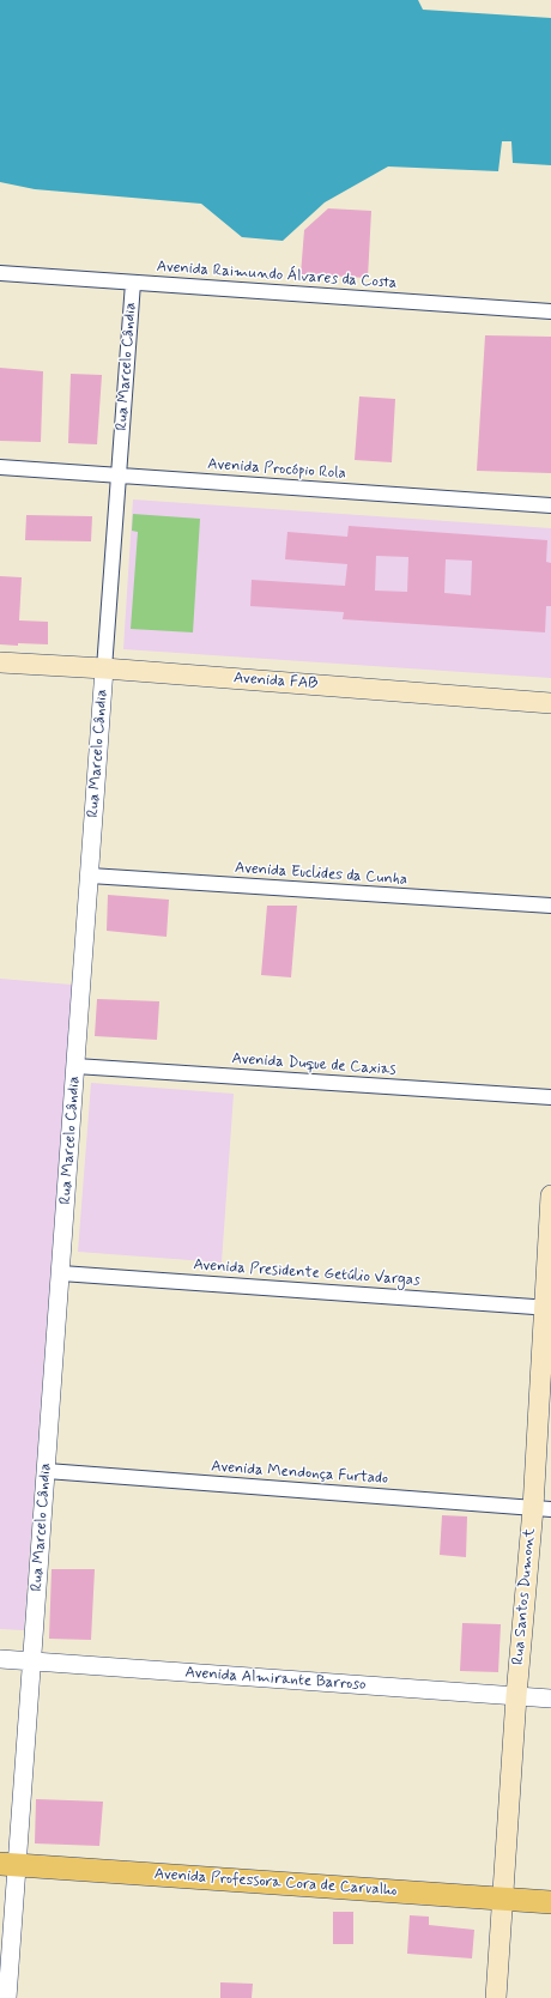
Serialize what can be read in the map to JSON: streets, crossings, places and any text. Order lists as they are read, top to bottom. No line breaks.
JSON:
{"streets":{"main road":["Avenida FAB","Rua Santos Dumont","Avenida Professora Cora de Carvalho"],"street":["Avenida Raimundo Álvares da Costa","Rua Marcelo Cândia","Avenida Procópio Rola","Avenida Euclides da Cunha","Avenida Duque de Caxias","Avenida Presidente Getúlio Vargas","Avenida Mendonça Furtado","Avenida Almirante Barroso"]},"crossings":[["Avenida Raimundo Álvares da Costa","Rua Marcelo Cândia"],["Rua Marcelo Cândia","Avenida Procópio Rola"],["Rua Marcelo Cândia","Avenida FAB"],["Rua Marcelo Cândia","Avenida Euclides da Cunha"],["Rua Marcelo Cândia","Avenida Duque de Caxias"],["Rua Marcelo Cândia","Avenida Presidente Getúlio Vargas"],["Rua Marcelo Cândia","Avenida Mendonça Furtado"],["Rua Marcelo Cândia","Avenida Almirante Barroso"],["Rua Marcelo Cândia","Avenida Professora Cora de Carvalho"],["Avenida Presidente Getúlio Vargas","Rua Santos Dumont"],["Avenida Mendonça Furtado","Rua Santos Dumont"],["Rua Santos Dumont","Avenida Almirante Barroso"],["Rua Santos Dumont","Avenida Professora Cora de Carvalho"]]}
